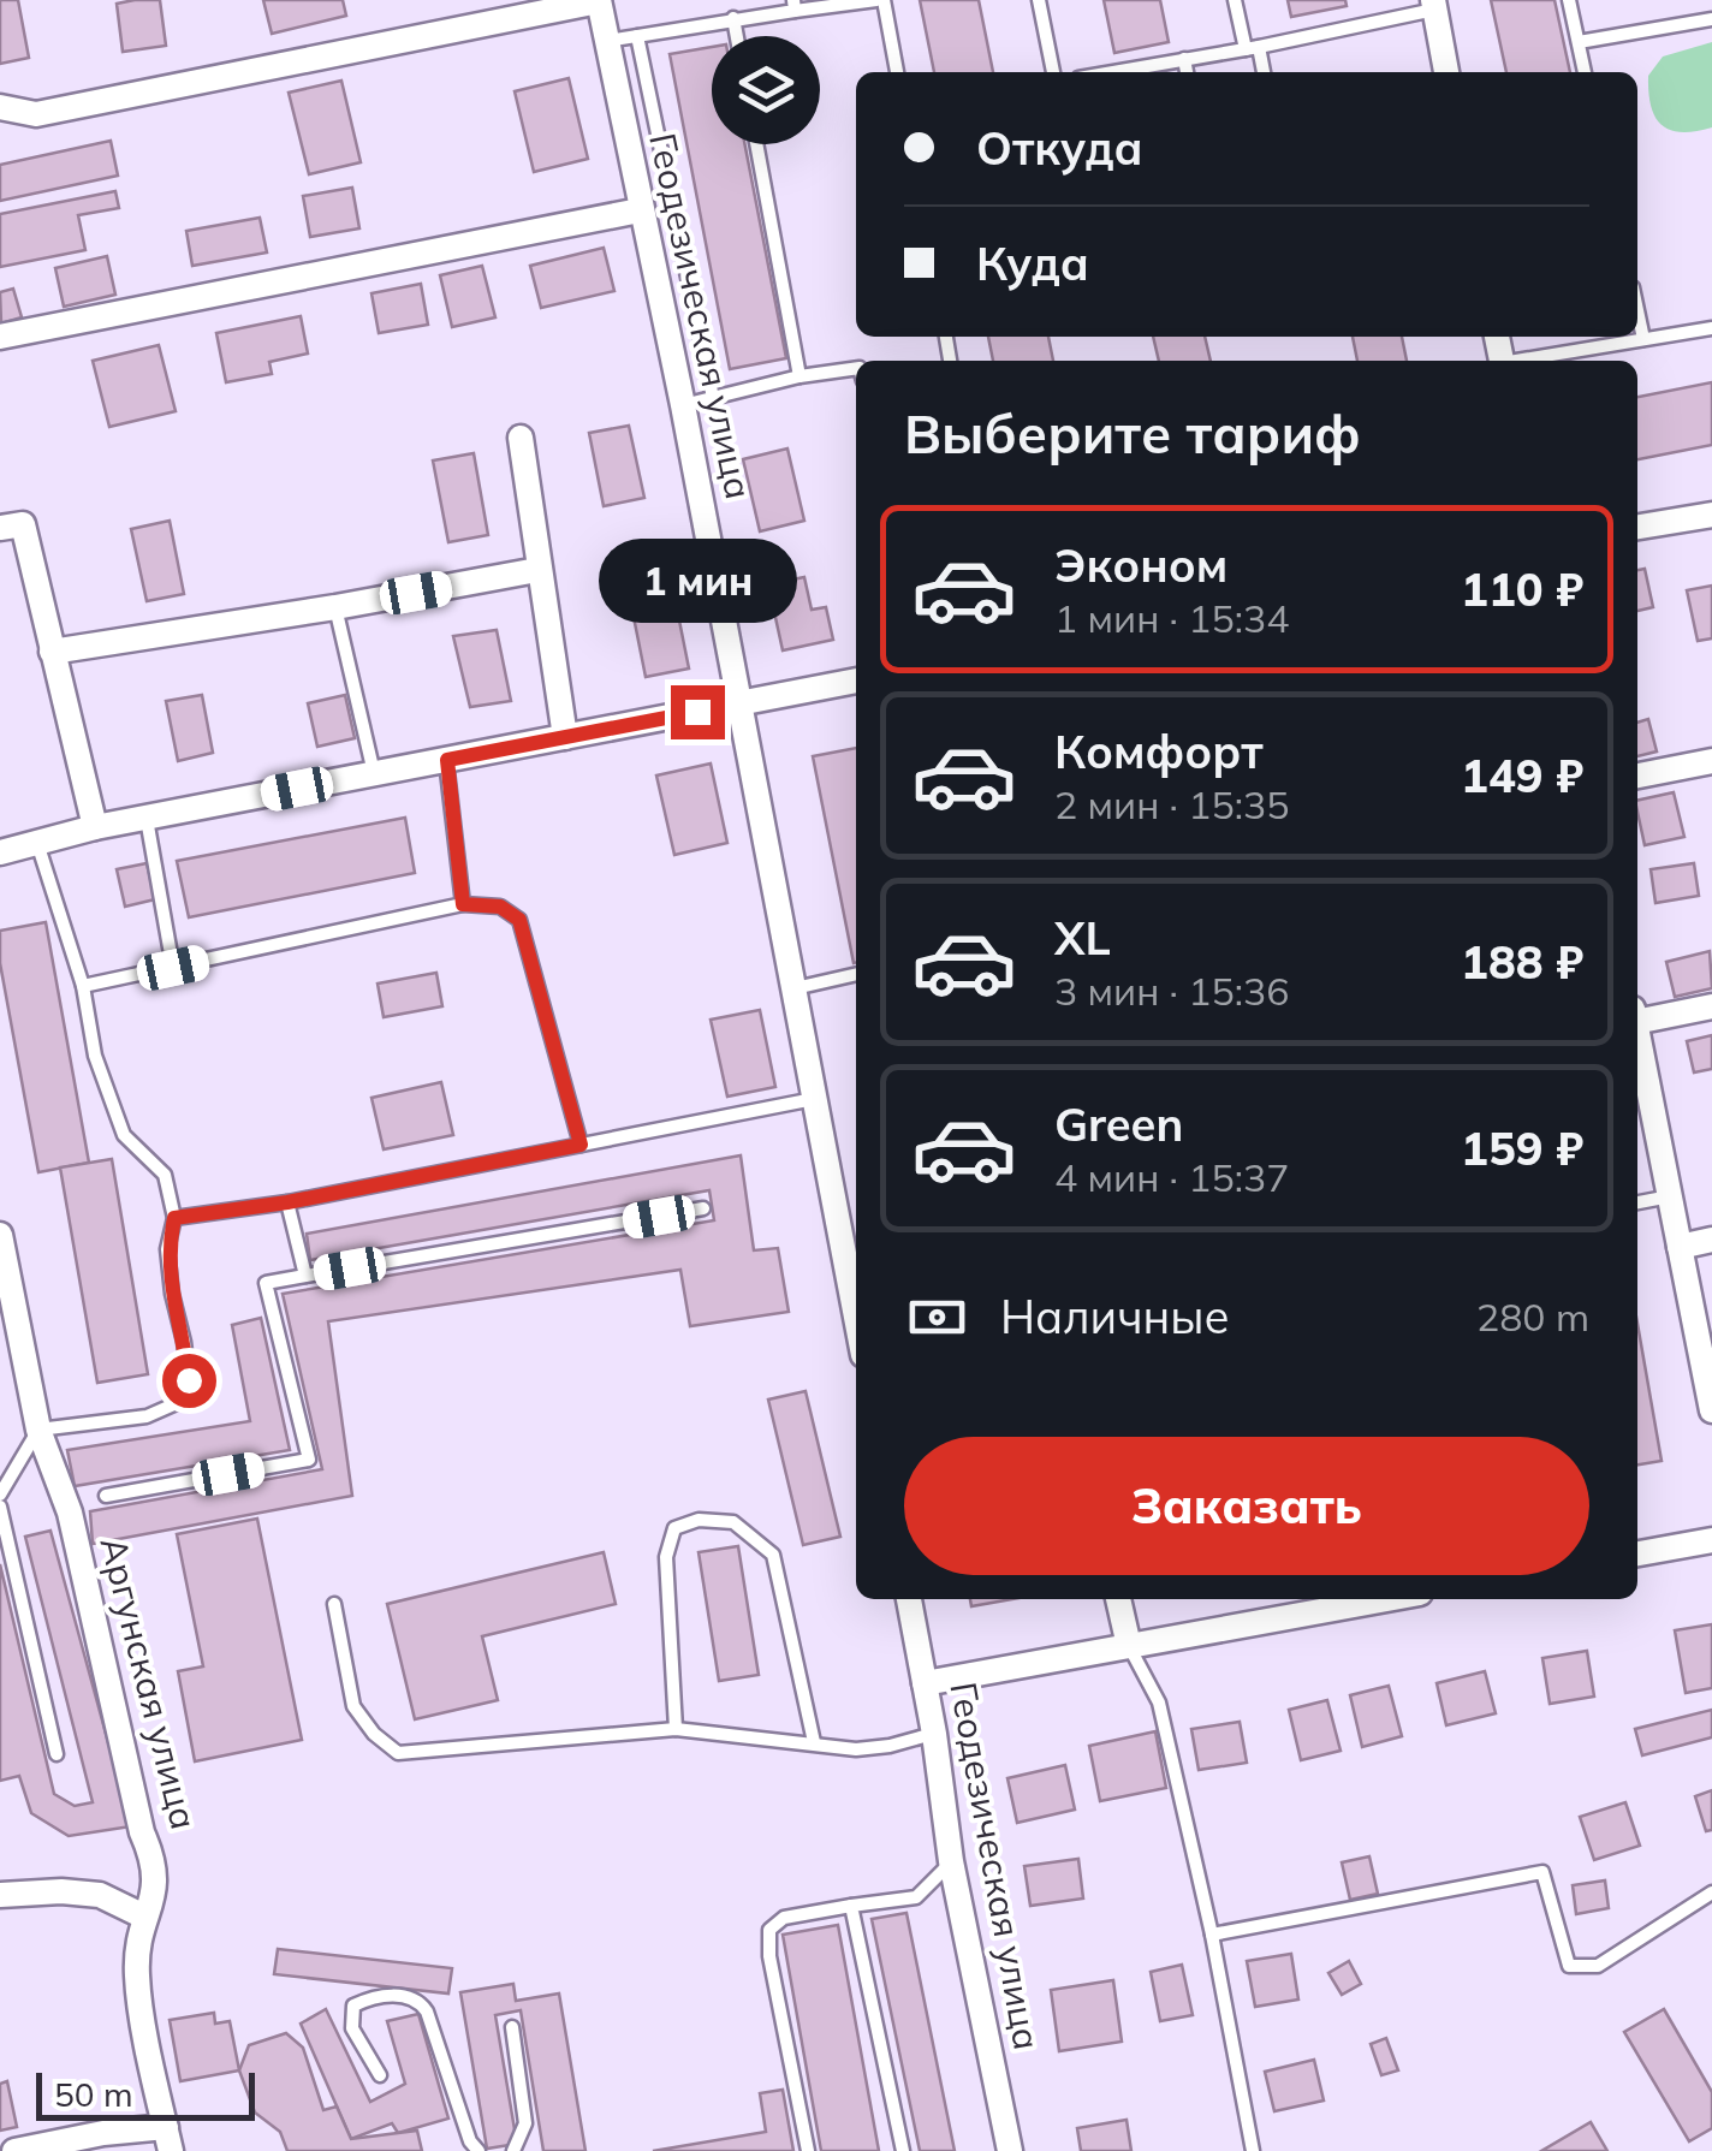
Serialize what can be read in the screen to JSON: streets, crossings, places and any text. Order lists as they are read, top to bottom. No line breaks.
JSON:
{"streets":{"street":["Геодезическая улица","Аргунская улица"]},"scale_bar":"50 m","page":{"banner":["Откуда","Куда"],"heading":"Выберите тариф","list":[{"name":"Эконом","note":"1 мин · 15:34","value":"110 ₽"},{"name":"Комфорт","note":"2 мин · 15:35","value":"149 ₽"},{"name":"XL","note":"3 мин · 15:36","value":"188 ₽"},{"name":"Green","note":"4 мин · 15:37","value":"159 ₽"}],"bubble":"1 мин","pay":["Наличные","280 m"],"buttons":"Заказать","scale":"50 m"}}
